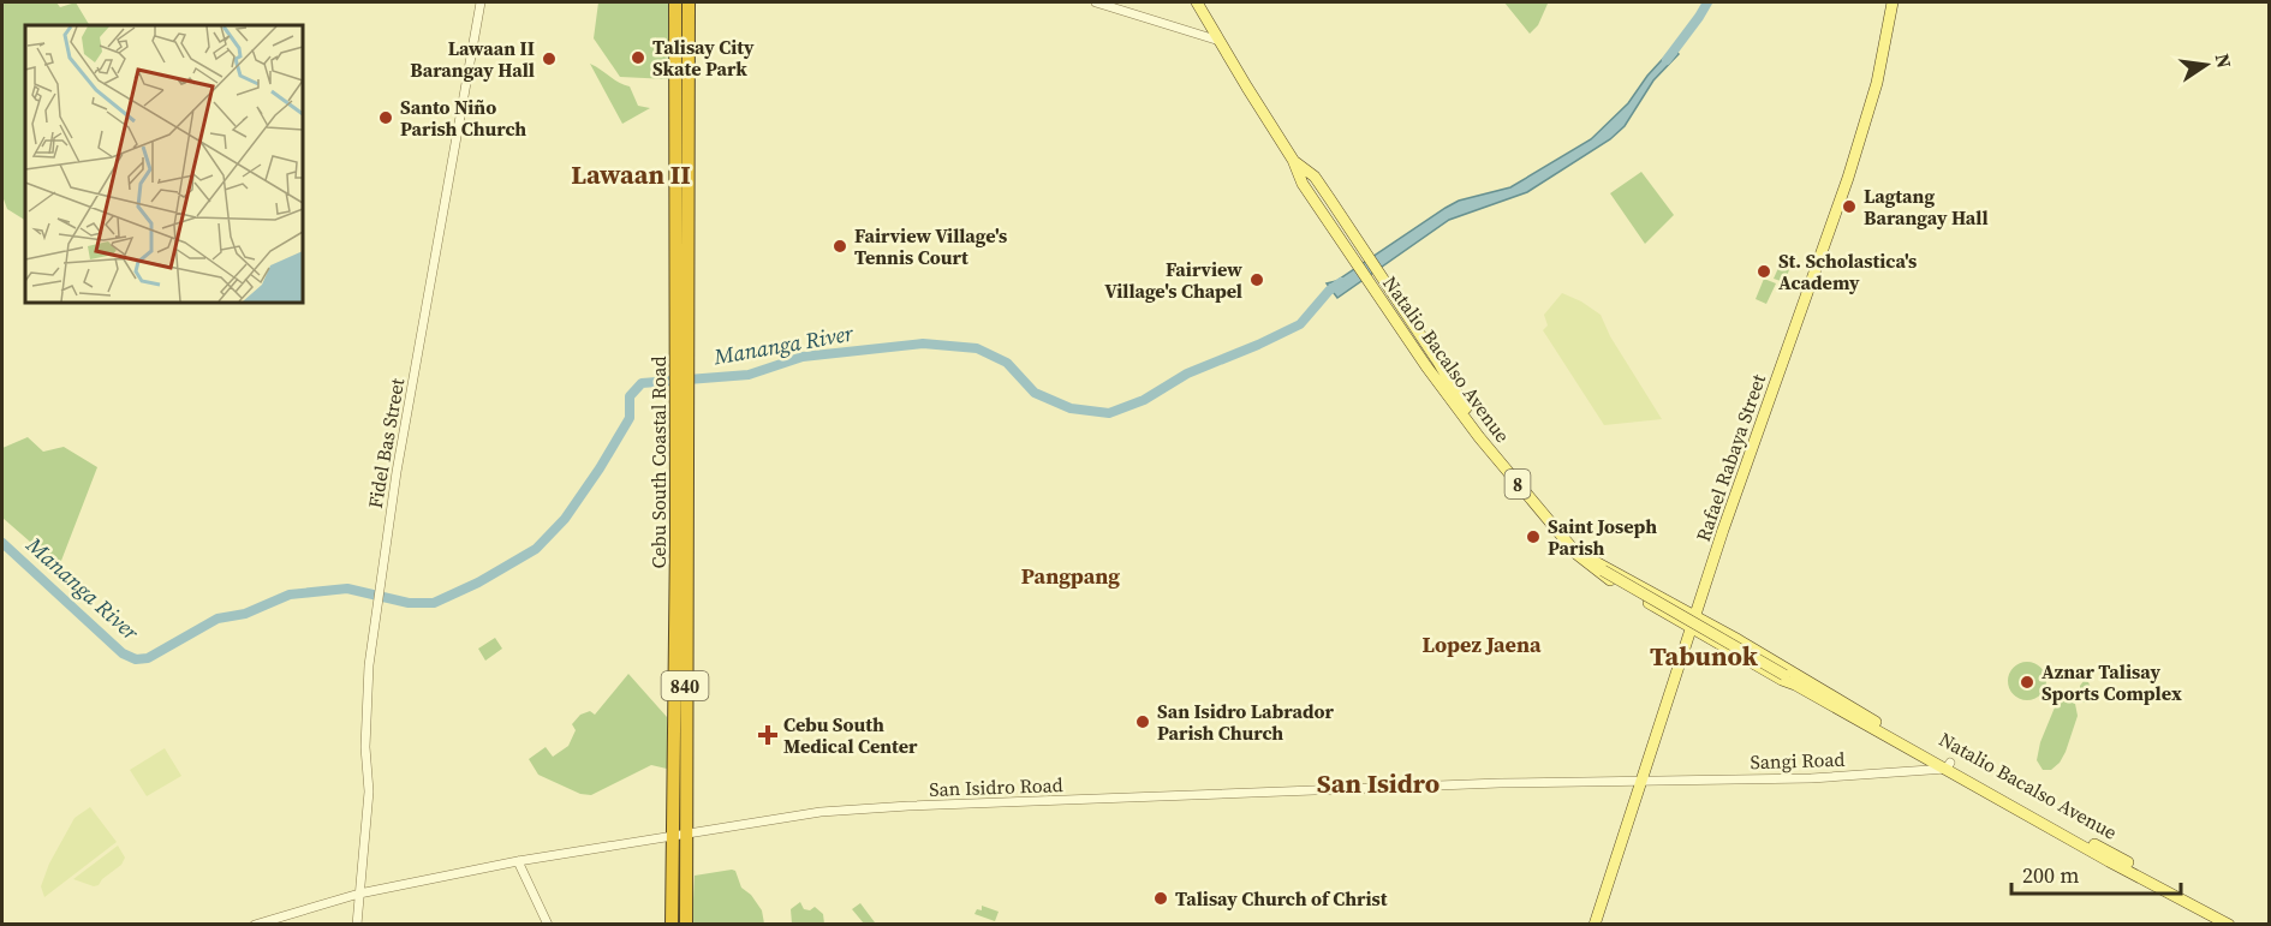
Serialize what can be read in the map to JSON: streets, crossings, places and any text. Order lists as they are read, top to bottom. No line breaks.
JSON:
{"streets":{"highway":["Cebu South Coastal Road","840"],"main road":["Natalio Bacalso Avenue","Rafael Rabaya Street","8"],"street":["Fidel Bas Street","Sangi Road","San Isidro Road"]},"crossings":[["Natalio Bacalso Avenue","Rafael Rabaya Street"],["Natalio Bacalso Avenue","Sangi Road"],["Fidel Bas Street","San Isidro Road"],["Rafael Rabaya Street","Sangi Road"],["Rafael Rabaya Street","San Isidro Road"],["Cebu South Coastal Road","San Isidro Road"],["Sangi Road","San Isidro Road"]],"districts":["Lawaan II","Pangpang","Lopez Jaena","Tabunok","San Isidro"],"water":["Mananga River"],"places":{"other":["Talisay City Skate Park","Lawaan II Barangay Hall","Santo Niño Parish Church","Lagtang Barangay Hall","Fairview Village's Tennis Court","St. Scholastica's Academy","Fairview Village's Chapel","Saint Joseph Parish","Aznar Talisay Sports Complex","San Isidro Labrador Parish Church","Talisay Church of Christ"],"health":["Cebu South Medical Center"]},"scale_bar":"200 m","north":"right"}
